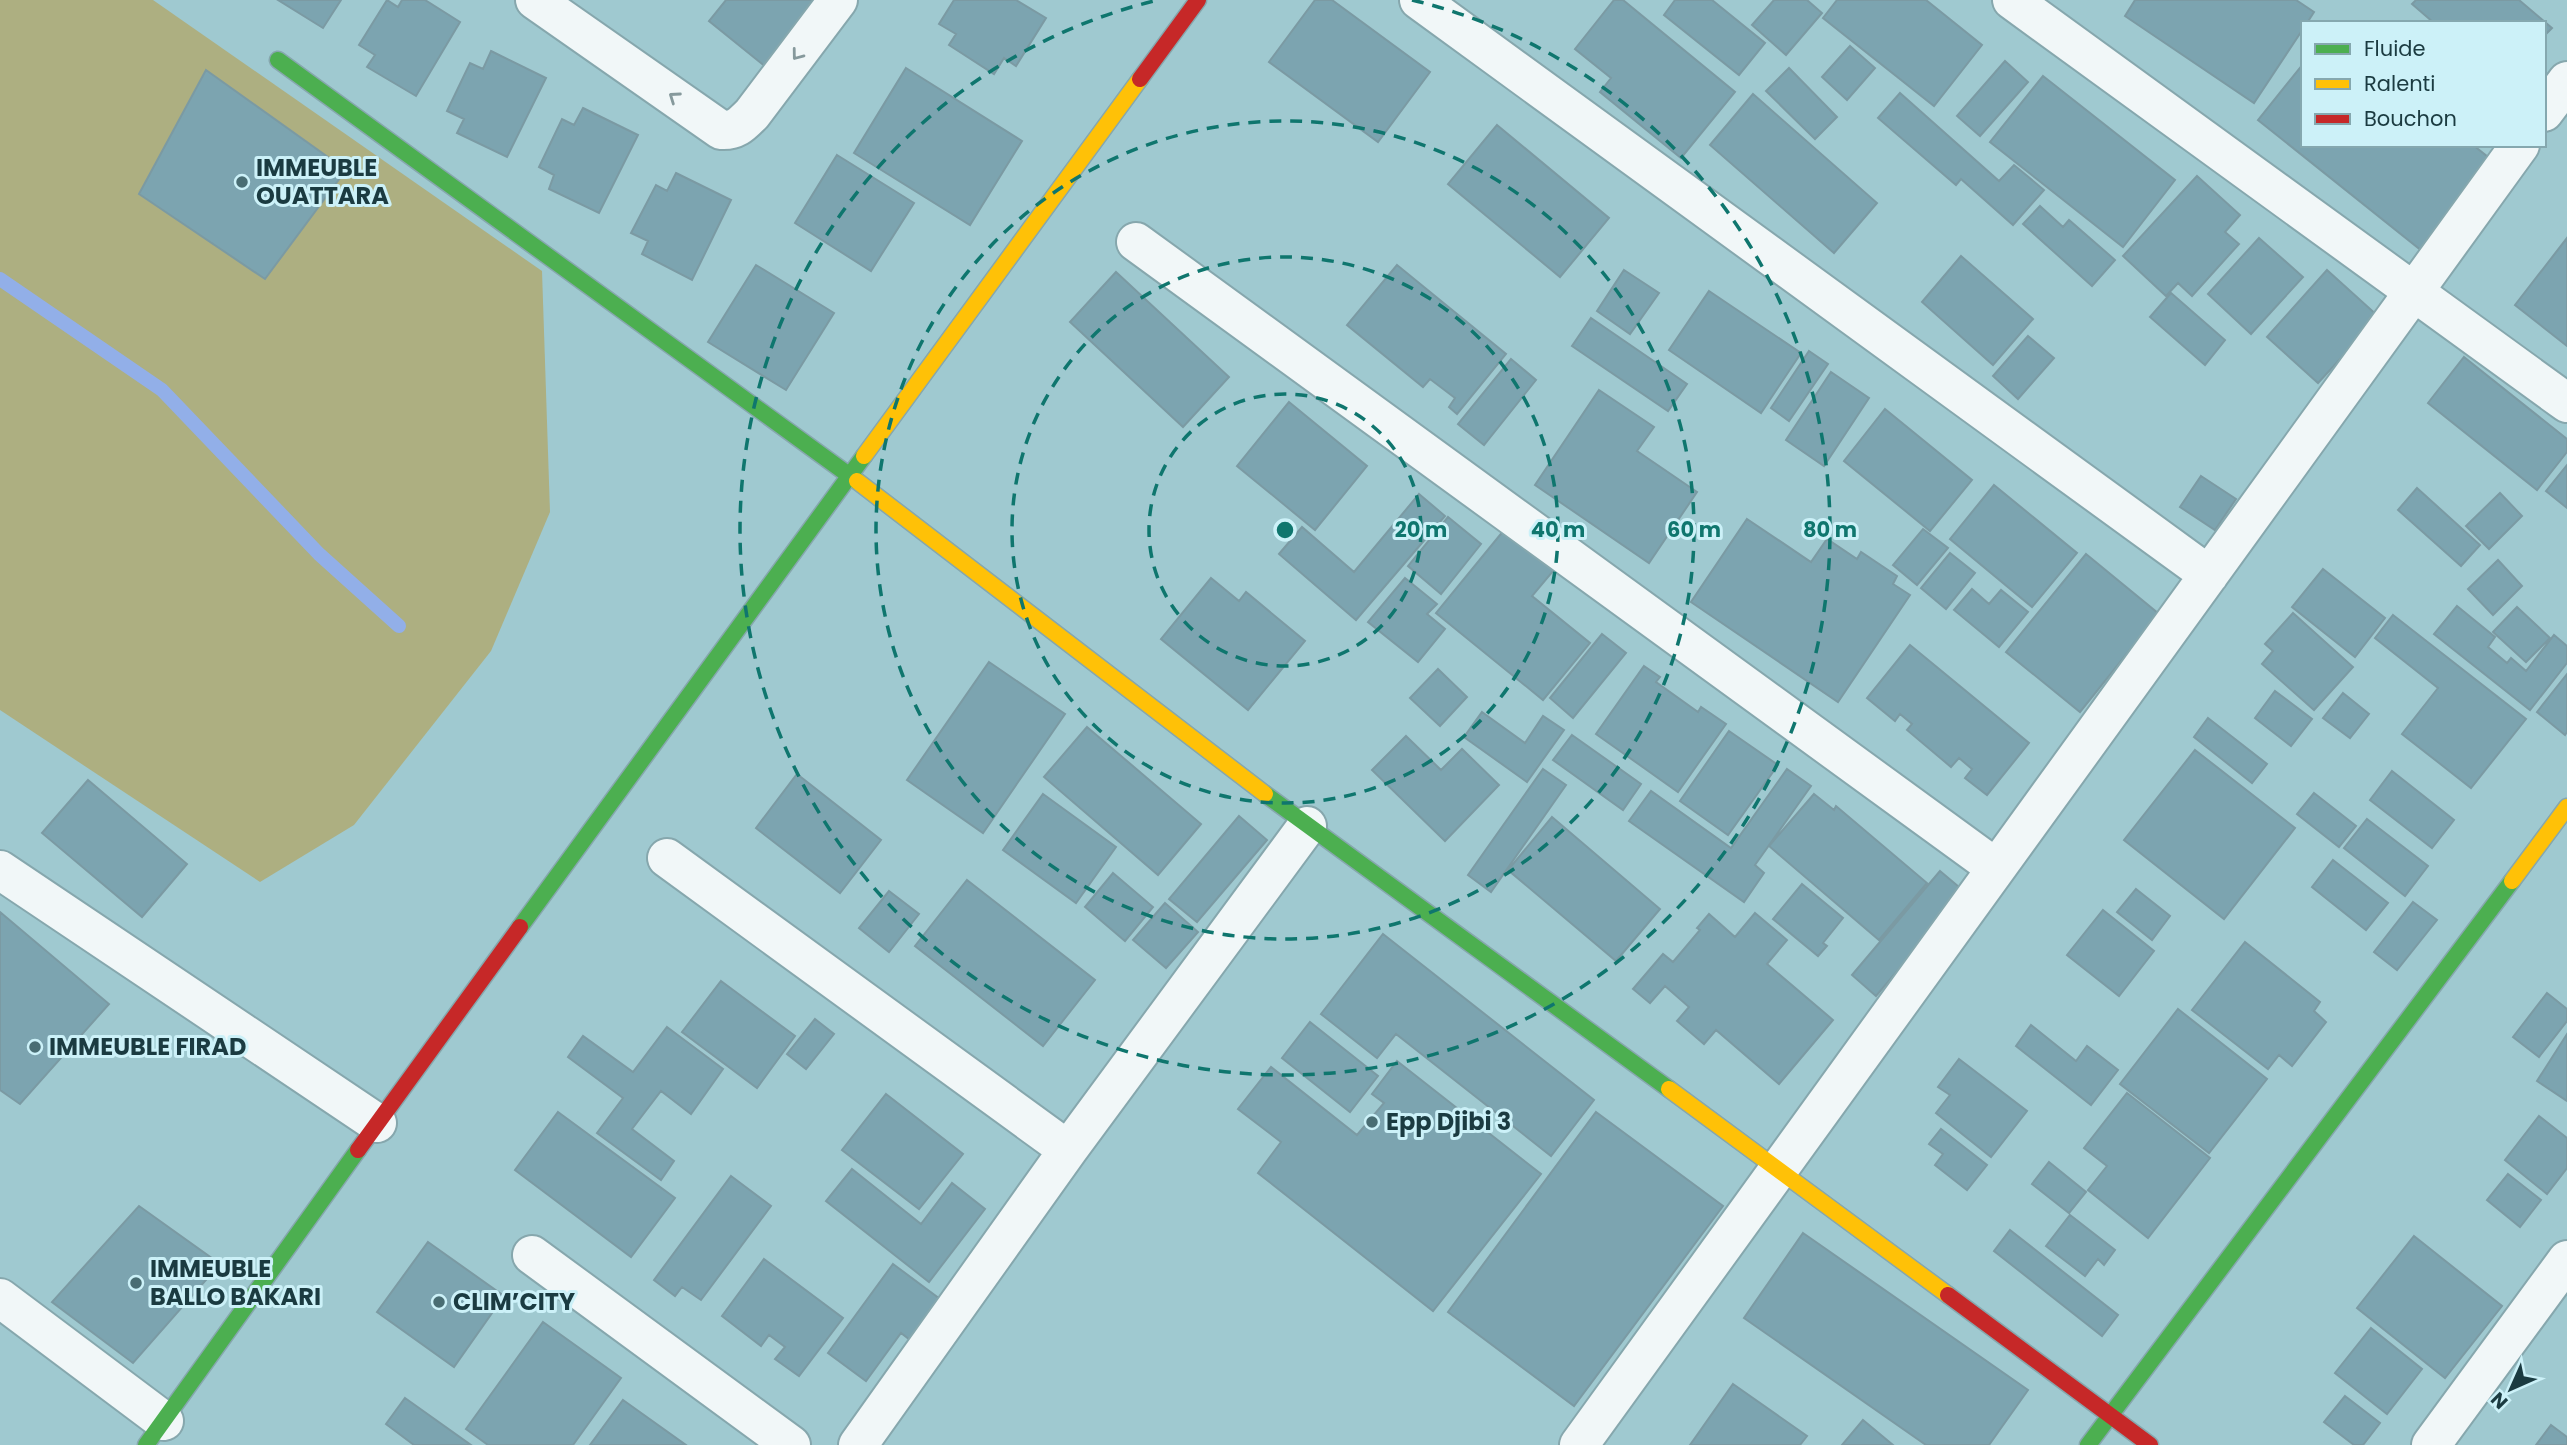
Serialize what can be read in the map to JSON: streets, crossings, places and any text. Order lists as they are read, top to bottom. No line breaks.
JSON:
{"places":["IMMEUBLE OUATTARA","IMMEUBLE FIRAD","Epp Djibi 3","IMMEUBLE BALLO BAKARI","CLIM’CITY"],"legend":["Fluide","Ralenti","Bouchon"],"north":"bottom left","rings":["20 m","40 m","60 m","80 m"]}
